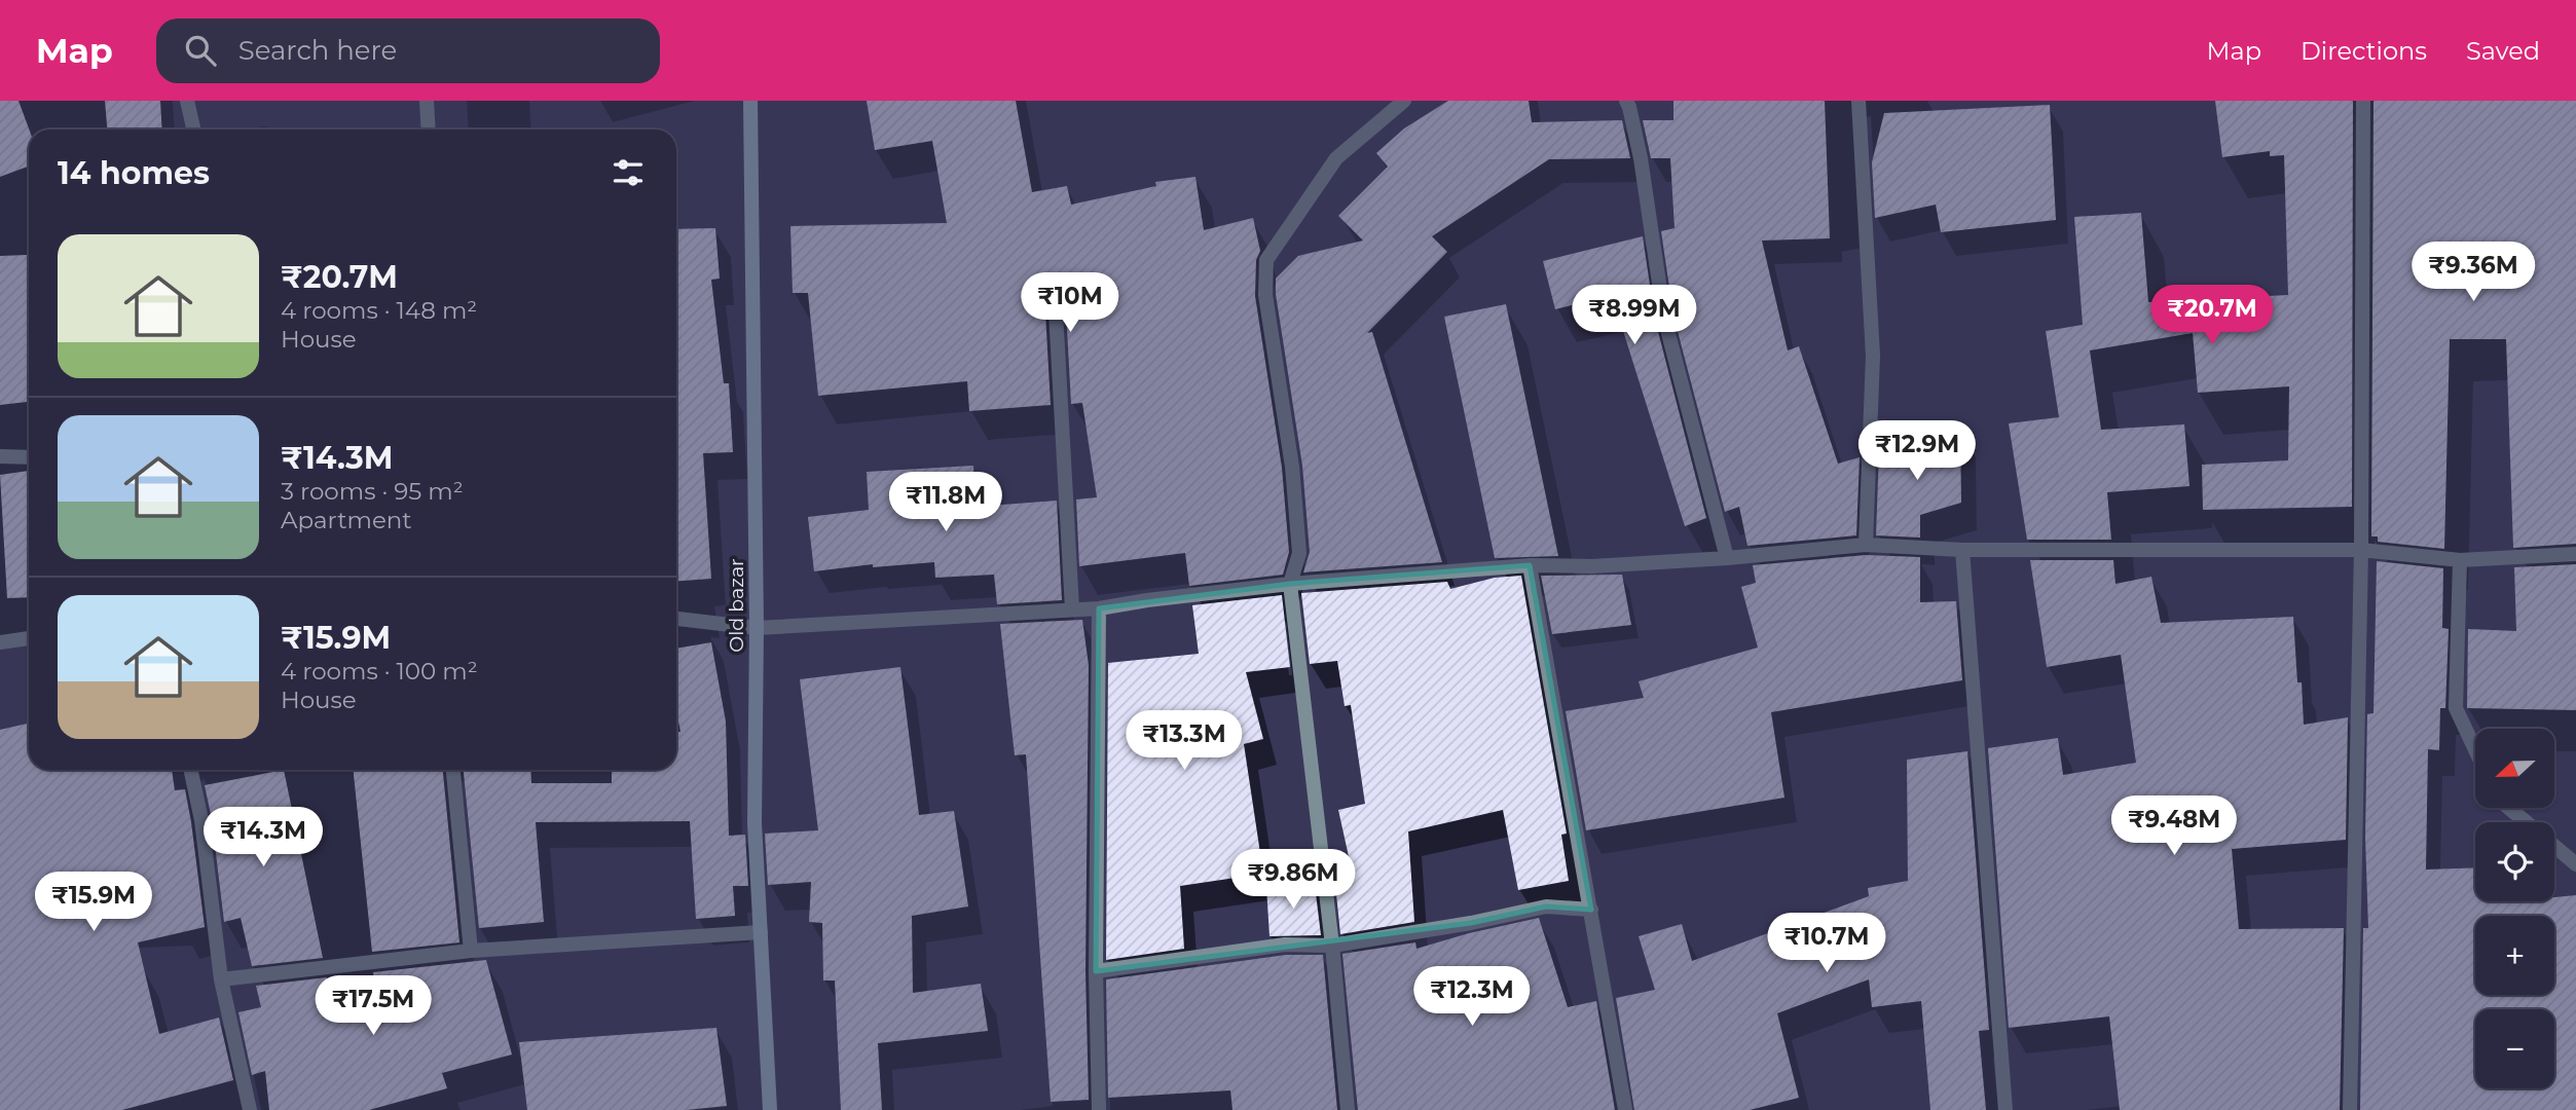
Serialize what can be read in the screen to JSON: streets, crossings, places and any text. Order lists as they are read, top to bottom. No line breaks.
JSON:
{"streets":{"street":["Old bazar"]},"north":"left","page":{"header":"Map","search":"Search here","nav":["Map","Directions","Saved"],"heading":"14 homes","list":[{"name":"₹20.7M","note":"4 rooms · 148 m² · House"},{"name":"₹14.3M","note":"3 rooms · 95 m² · Apartment"},{"name":"₹15.9M","note":"4 rooms · 100 m² · House"}],"price":["₹9.36M","₹10M","₹8.99M","₹20.7M","₹12.9M","₹11.8M","₹13.3M","₹9.48M","₹14.3M","₹9.86M","₹15.9M","₹10.7M","₹12.3M","₹17.5M"],"map_buttons":["+","−"]}}
